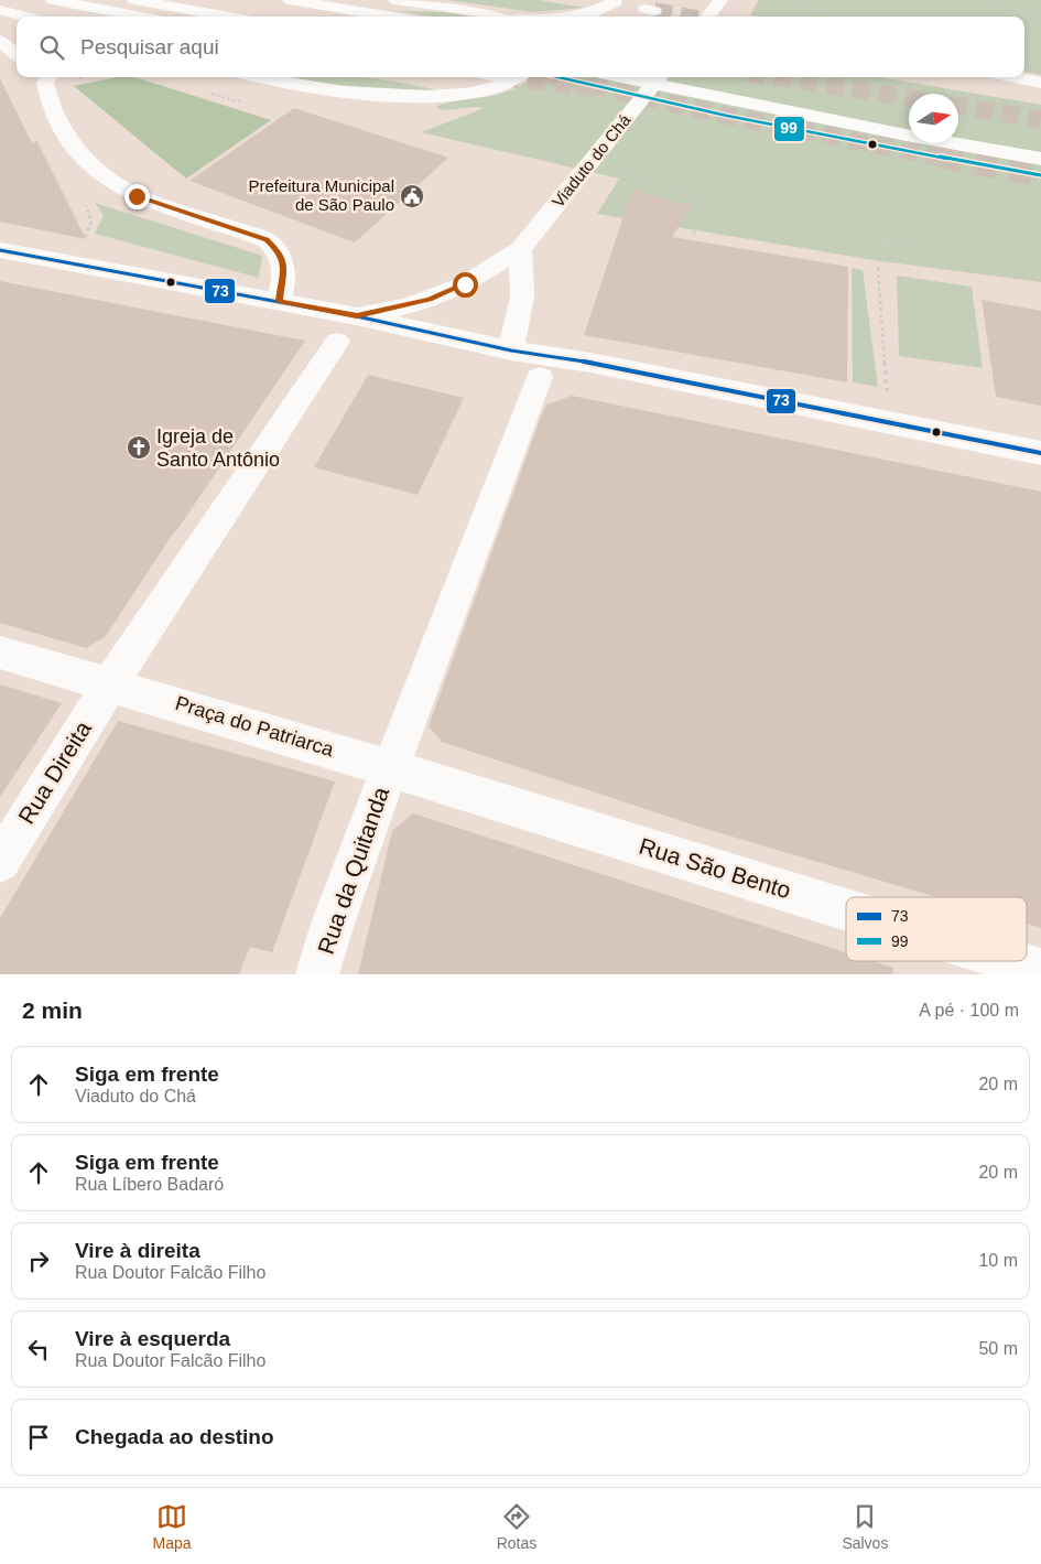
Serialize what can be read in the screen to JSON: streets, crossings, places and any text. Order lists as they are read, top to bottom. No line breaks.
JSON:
{"streets":{"main road":["Viaduto do Chá","Praça do Patriarca","Rua Direita","Rua São Bento","Rua da Quitanda"]},"crossings":[["Praça do Patriarca","Rua Direita"],["Praça do Patriarca","Rua São Bento"],["Praça do Patriarca","Rua da Quitanda"],["Rua São Bento","Rua da Quitanda"]],"places":{"public building":["Prefeitura Municipal de São Paulo"],"church":["Igreja de Santo Antônio"]},"lines":["transit line 99","transit line 73"],"legend":["73","99"],"north":"right","page":{"search":"Pesquisar aqui","heading":["2 min","A pé · 100 m"],"list":[["Siga em frente","Viaduto do Chá","20 m"],["Siga em frente","Rua Líbero Badaró","20 m"],["Vire à direita","Rua Doutor Falcão Filho","10 m"],["Vire à esquerda","Rua Doutor Falcão Filho","50 m"],"Chegada ao destino"],"nav":["Mapa","Rotas","Salvos"]}}
